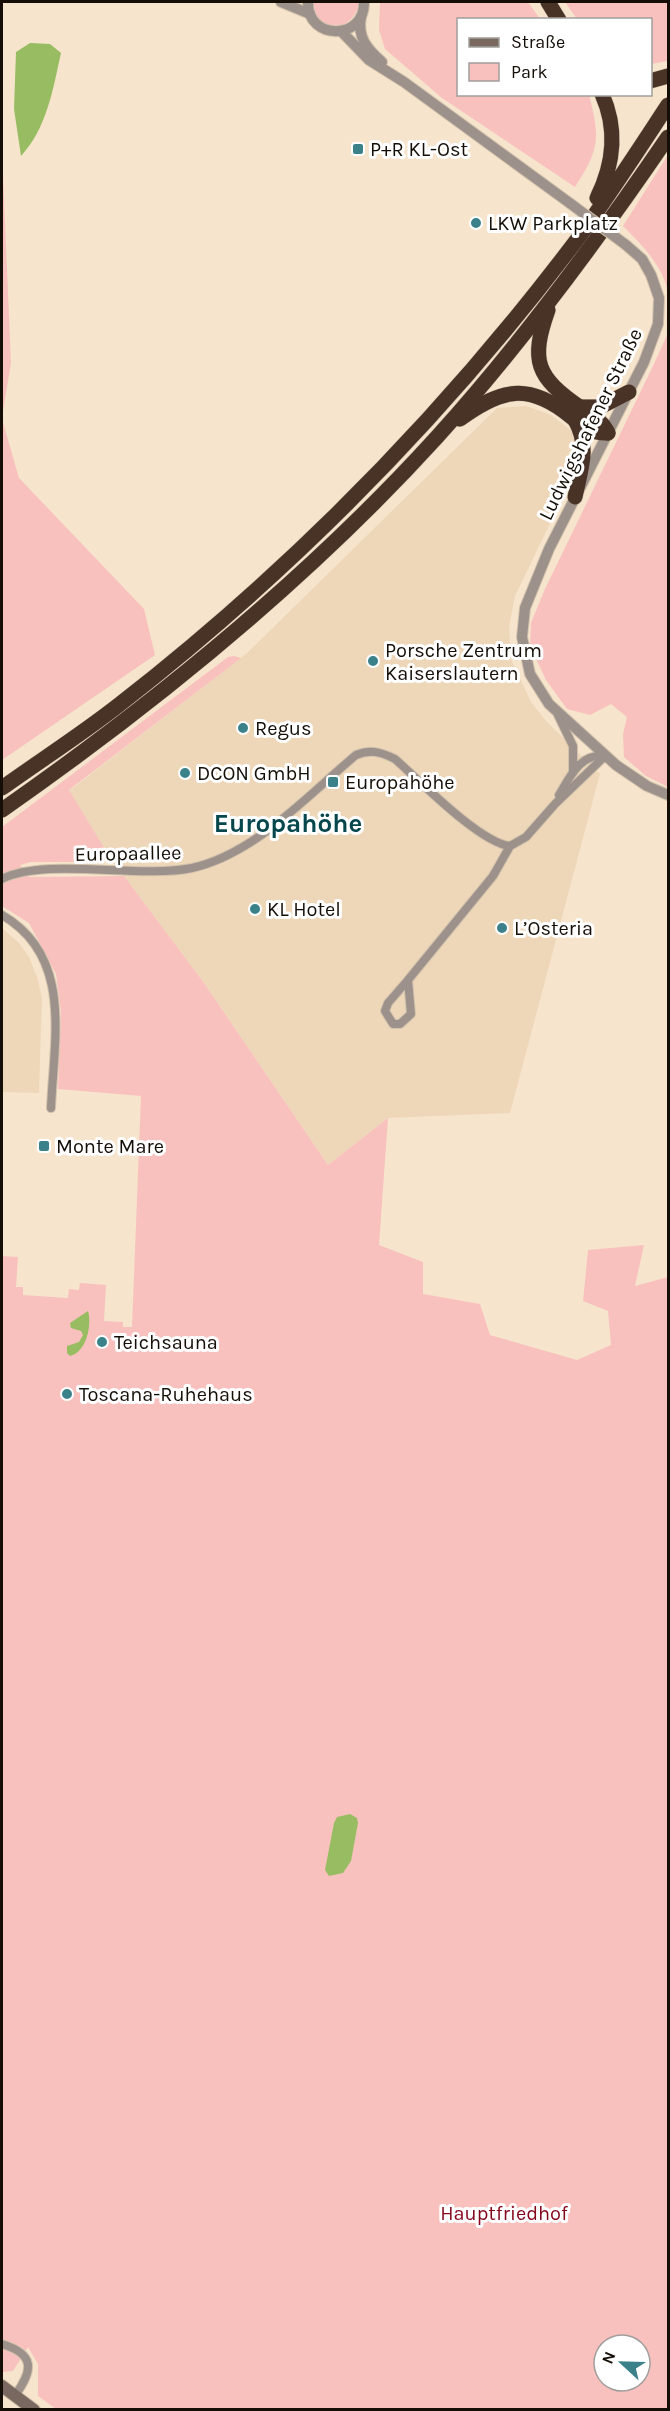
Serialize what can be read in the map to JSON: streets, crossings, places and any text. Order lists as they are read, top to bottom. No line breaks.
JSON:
{"streets":{"street":["Ludwigshafener Straße","Europaallee"]},"districts":["Europahöhe"],"parks":["Hauptfriedhof"],"places":{"transit":["P+R KL-Ost","Europahöhe","Monte Mare"],"other":["LKW Parkplatz","Porsche Zentrum Kaiserslautern","Regus","DCON GmbH","KL Hotel","L’Osteria","Teichsauna","Toscana-Ruhehaus"]},"legend":["Straße","Park"],"north":"left"}
